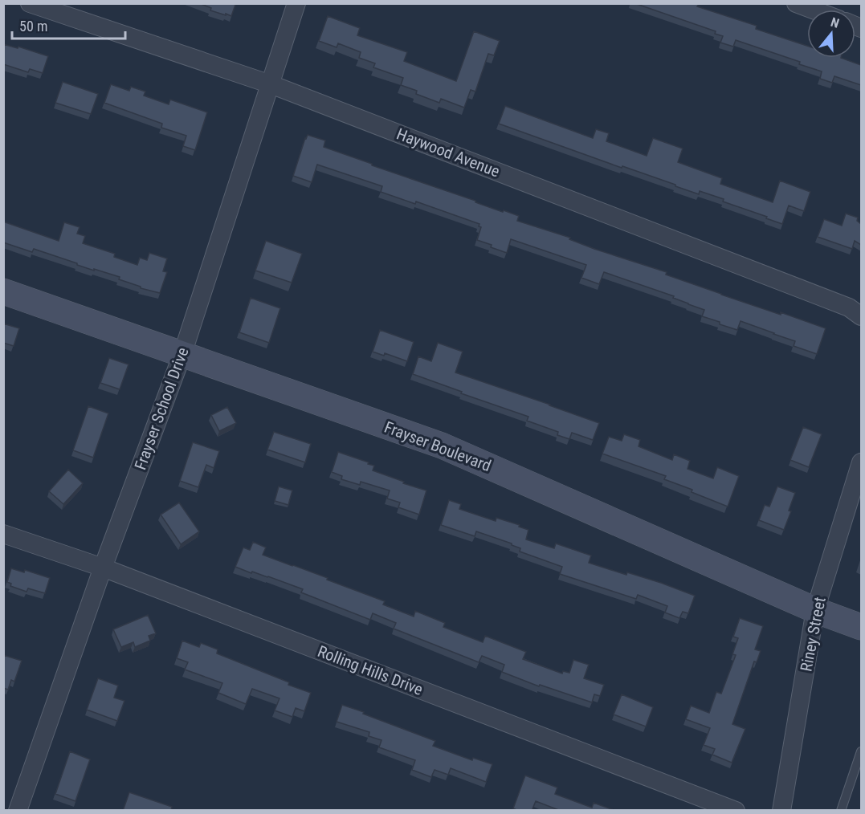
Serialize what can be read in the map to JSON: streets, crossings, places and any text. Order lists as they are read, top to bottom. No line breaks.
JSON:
{"streets":{"main road":["Frayser Boulevard"],"street":["Haywood Avenue","Frayser School Drive","Riney Street","Rolling Hills Drive"]},"crossings":[["Haywood Avenue","Frayser School Drive"],["Frayser School Drive","Frayser Boulevard"],["Frayser School Drive","Rolling Hills Drive"],["Frayser Boulevard","Riney Street"]],"scale_bar":"50 m","north":"top"}
